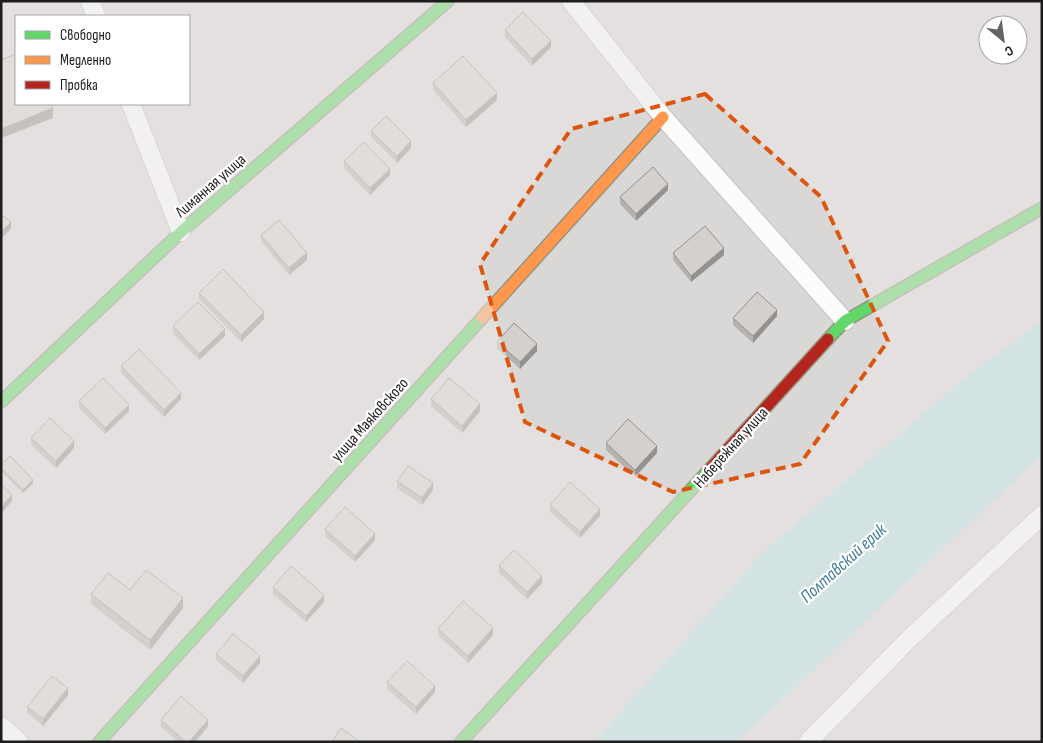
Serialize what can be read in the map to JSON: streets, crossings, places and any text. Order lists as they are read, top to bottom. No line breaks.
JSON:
{"streets":{"street":["Лиманная улица","улица Маяковского","Набережная улица"]},"water":["Полтавский ерик"],"legend":["Свободно","Медленно","Пробка"],"north":"bottom right"}
